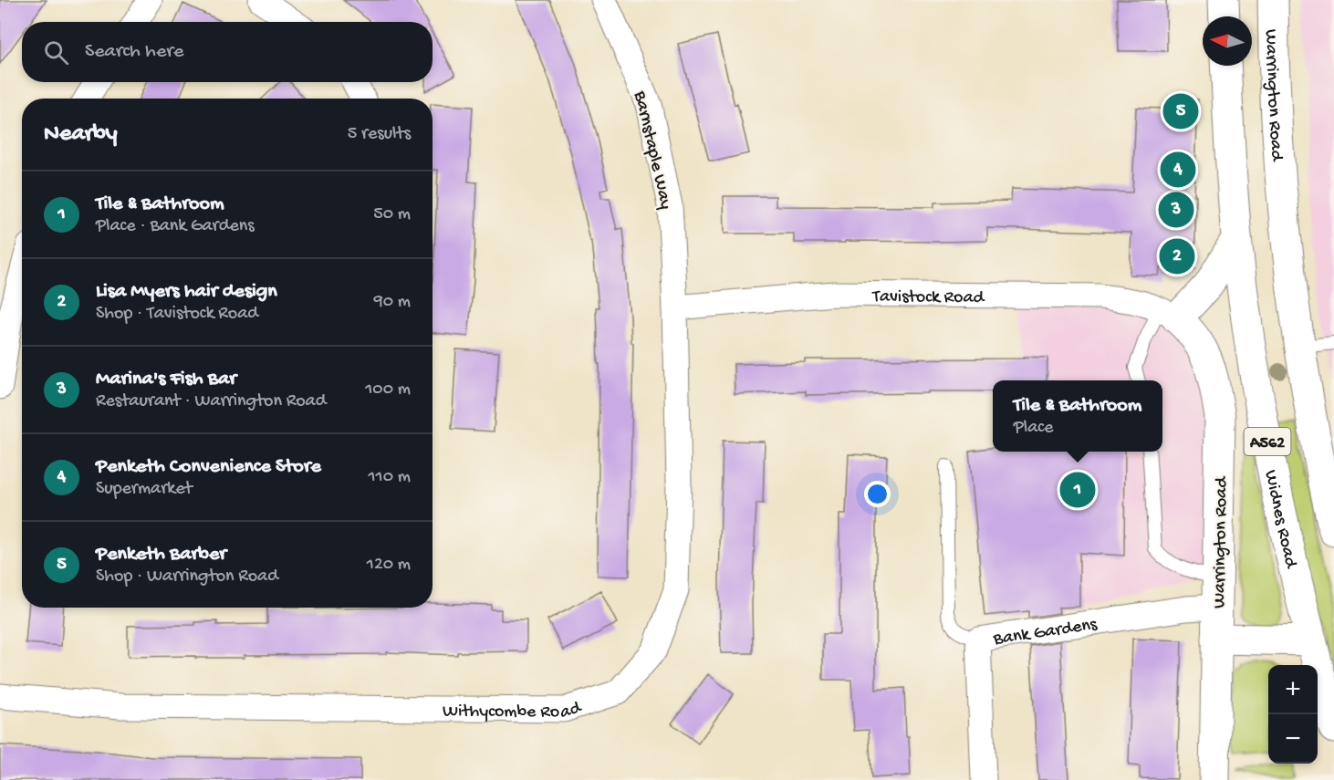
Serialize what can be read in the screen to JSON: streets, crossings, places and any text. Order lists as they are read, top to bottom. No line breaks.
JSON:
{"streets":{"main road":["Warrington Road","A562","Widnes Road"],"street":["Barnstaple Way","Tavistock Road","Bank Gardens","Withycombe Road"]},"crossings":[["Warrington Road","Tavistock Road"],["Warrington Road","A562"],["Warrington Road","Bank Gardens"],["Barnstaple Way","Tavistock Road"],["Barnstaple Way","Withycombe Road"],["Tavistock Road","Withycombe Road"],["A562","Widnes Road"]],"north":"left","page":{"search":"Search here","pins":["5","4","3","2","1"],"heading":["Nearby","5 results"],"list":[{"mark":"1","name":"Tile & Bathroom","note":"Place · Bank Gardens","value":"50 m"},{"mark":"2","name":"Lisa Myers hair design","note":"Shop · Tavistock Road","value":"90 m"},{"mark":"3","name":"Marina's Fish Bar","note":"Restaurant · Warrington Road","value":"100 m"},{"mark":"4","name":"Penketh Convenience Store","note":"Supermarket","value":"110 m"},{"mark":"5","name":"Penketh Barber","note":"Shop · Warrington Road","value":"120 m"}],"popup":["Tile & Bathroom","Place"],"map_buttons":["+","−"]}}
